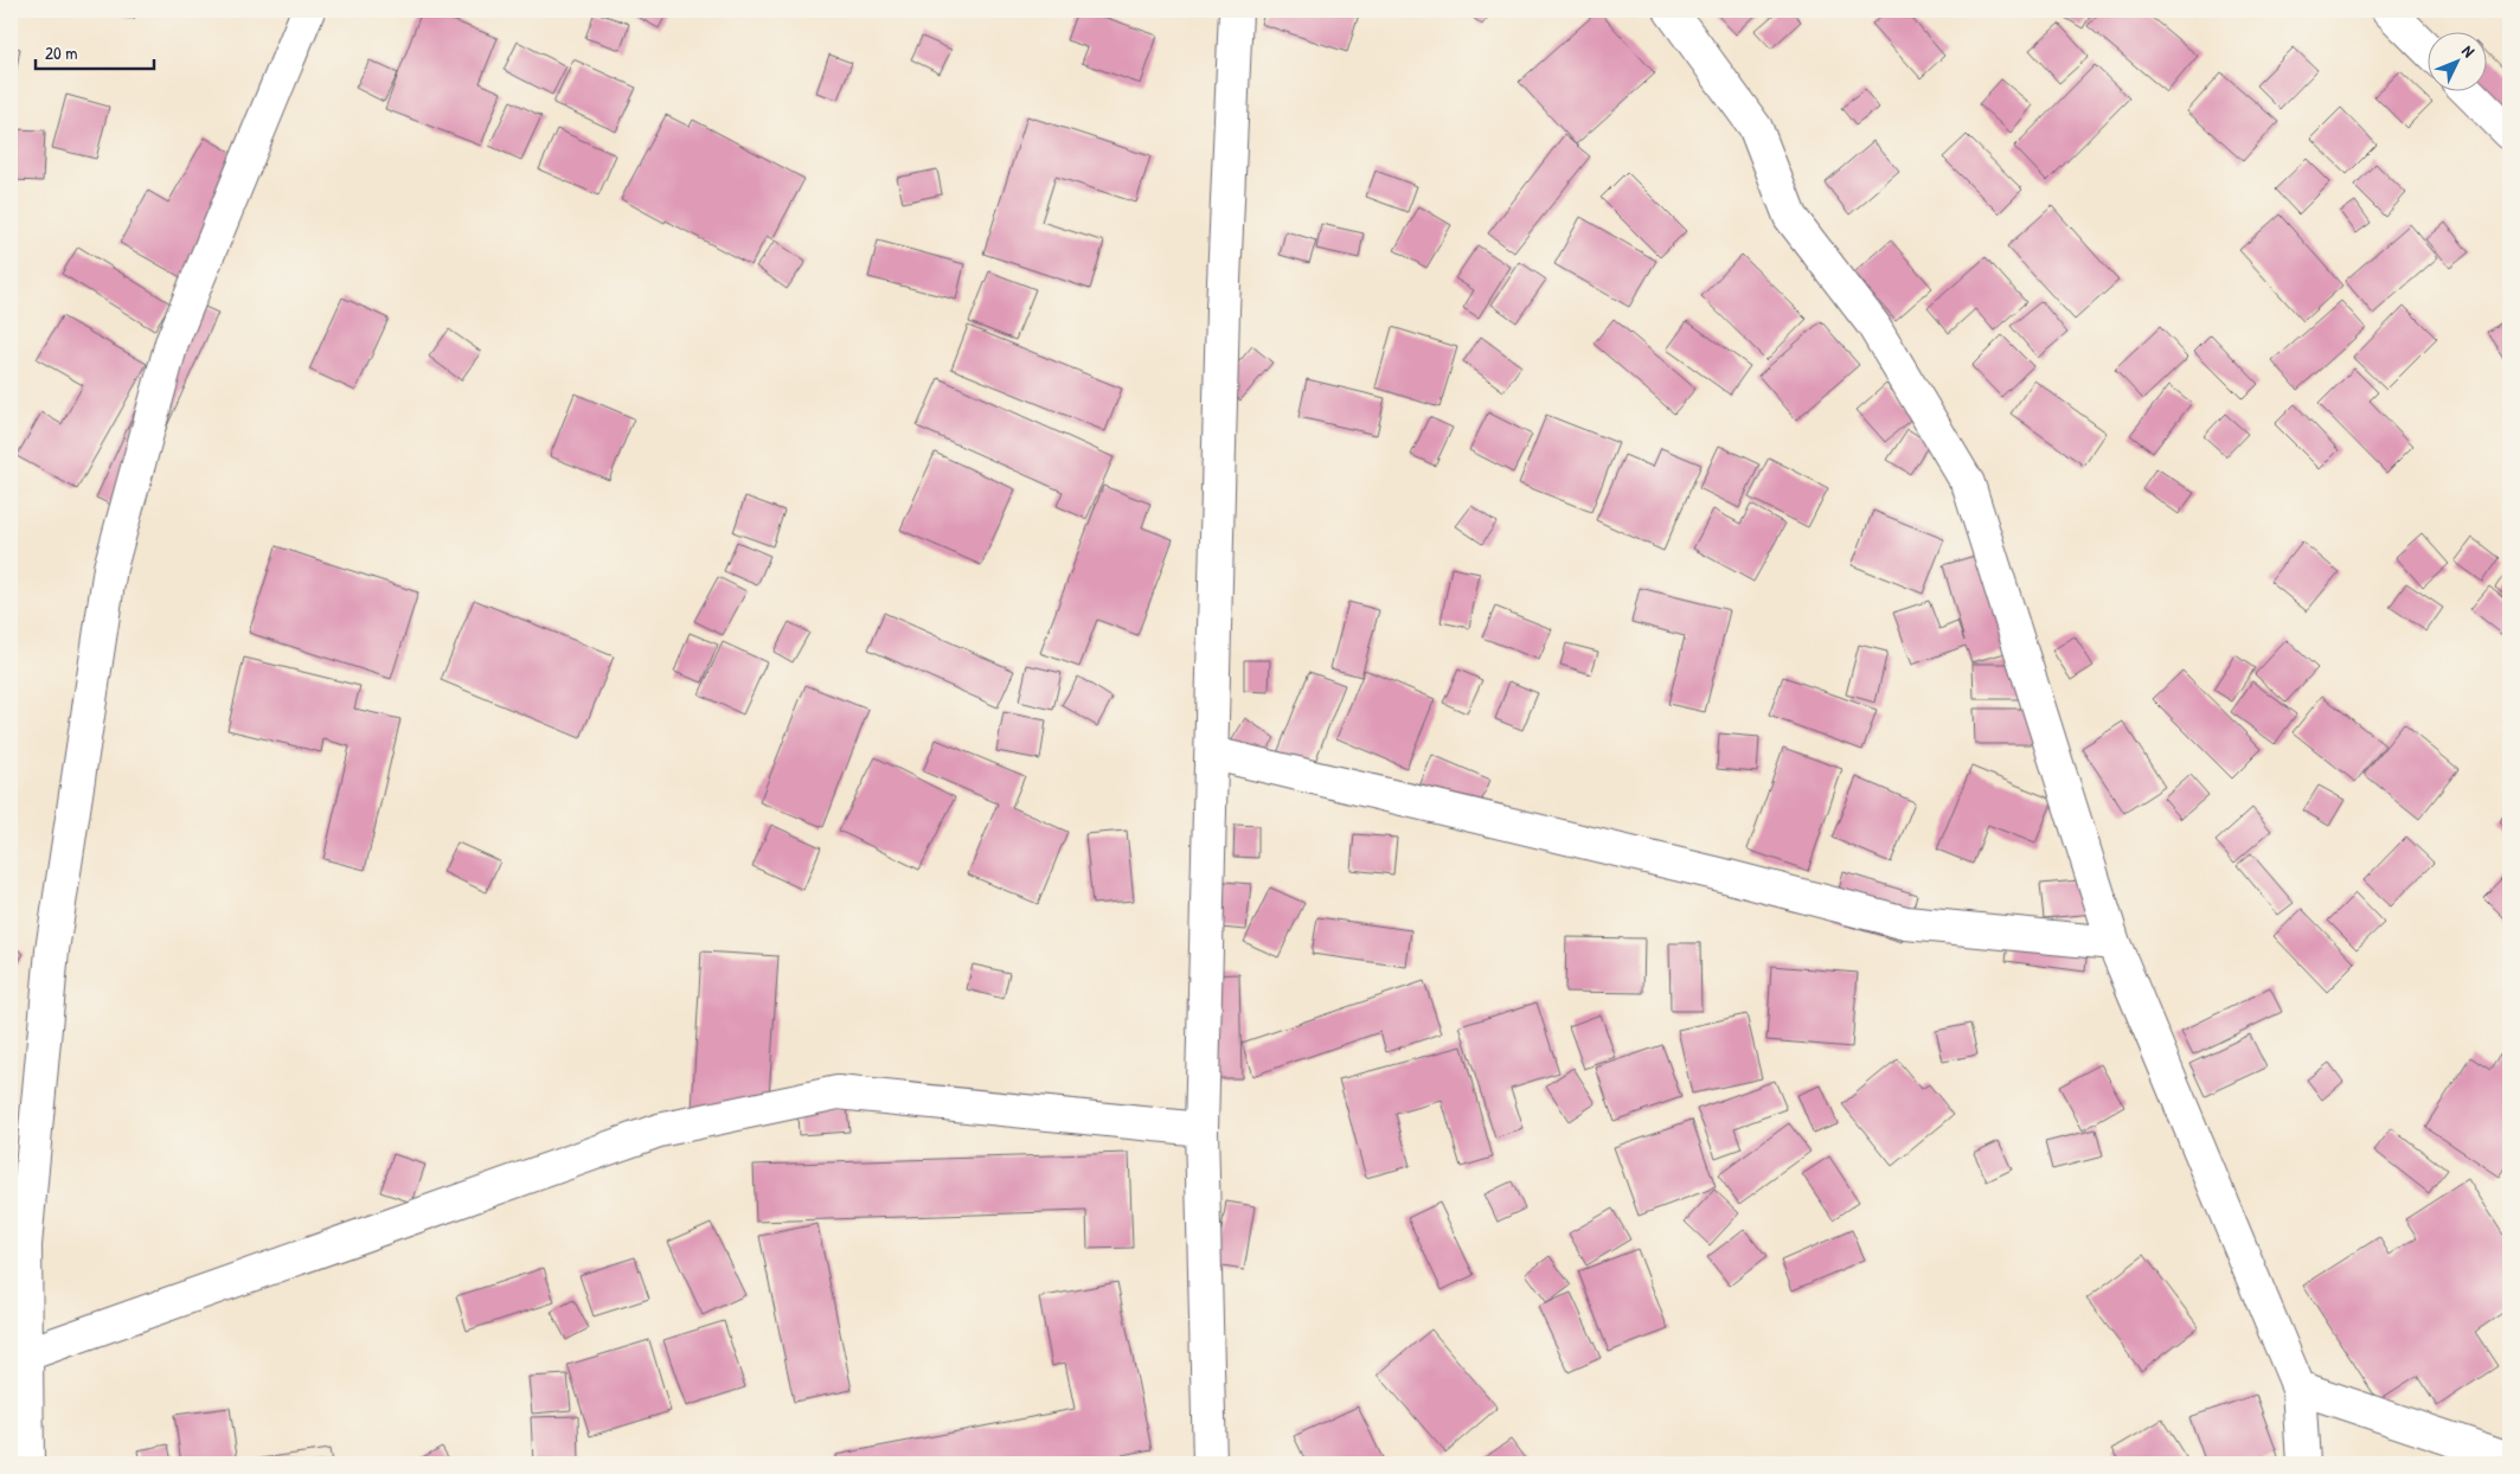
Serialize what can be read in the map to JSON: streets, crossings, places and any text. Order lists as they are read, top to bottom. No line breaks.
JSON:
{"scale_bar":"20 m","north":"top right"}
